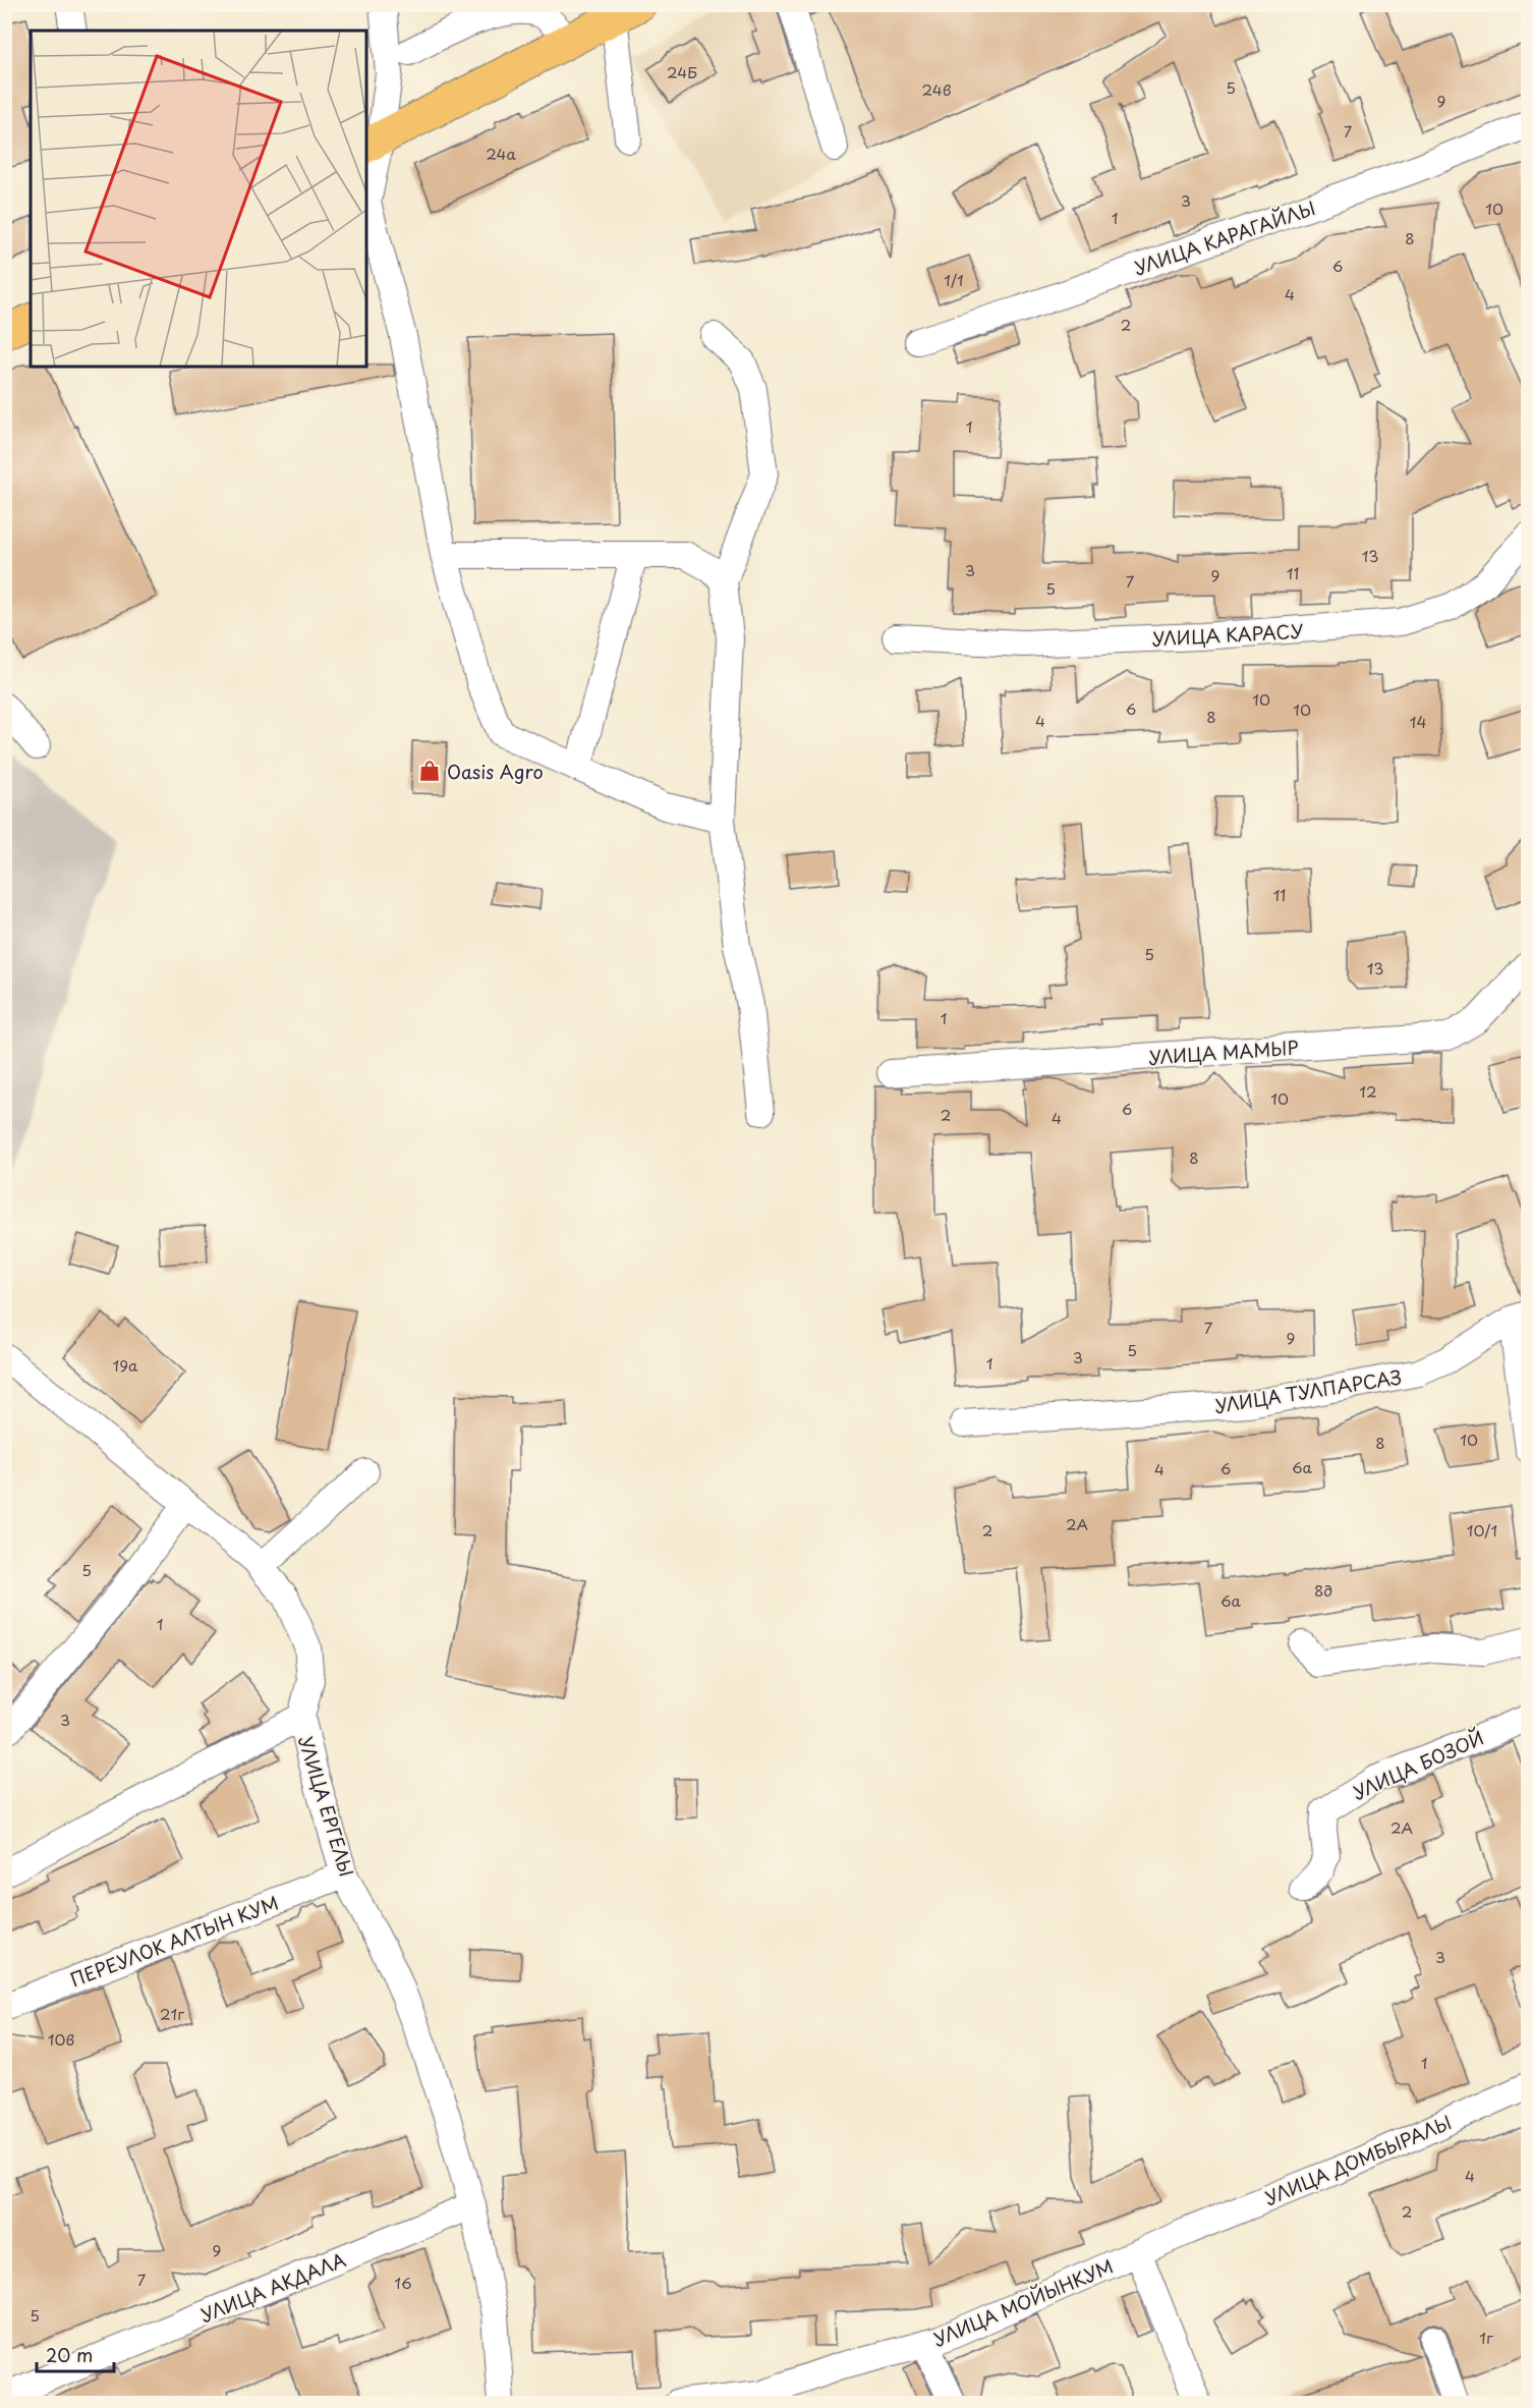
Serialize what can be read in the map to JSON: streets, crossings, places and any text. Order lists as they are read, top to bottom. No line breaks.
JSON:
{"streets":{"street":["УЛИЦА КАРАГАЙЛЫ","УЛИЦА КАРАСУ","УЛИЦА МАМЫР","УЛИЦА ТУЛПАРСАЗ","УЛИЦА БОЗОЙ","УЛИЦА ЕРГЕЛЫ","ПЕРЕУЛОК АЛТЫН КУМ","УЛИЦА ДОМБЫРАЛЫ","УЛИЦА АКДАЛА","УЛИЦА МОЙЫНКУМ"]},"crossings":[["УЛИЦА ЕРГЕЛЫ","ПЕРЕУЛОК АЛТЫН КУМ"],["УЛИЦА ЕРГЕЛЫ","УЛИЦА АКДАЛА"],["УЛИЦА ДОМБЫРАЛЫ","УЛИЦА МОЙЫНКУМ"]],"places":{"shop":["Oasis Agro"]},"house_numbers":["24Б","5","24в","9","7","24а","3","10","1","8","6","1/1","4","2","1","13","3","11","9","7","5","10","6","10","8","4","14","11","5","13","1","12","10","6","2","4","8","7","9","5","3","1","19а","10","8","6а","6","4","2А","2","10/1","5","8д","6а","1","3","2А","3","21г","10в","1","4","2","9","7","16","5","1г"],"scale_bar":"20 m"}
